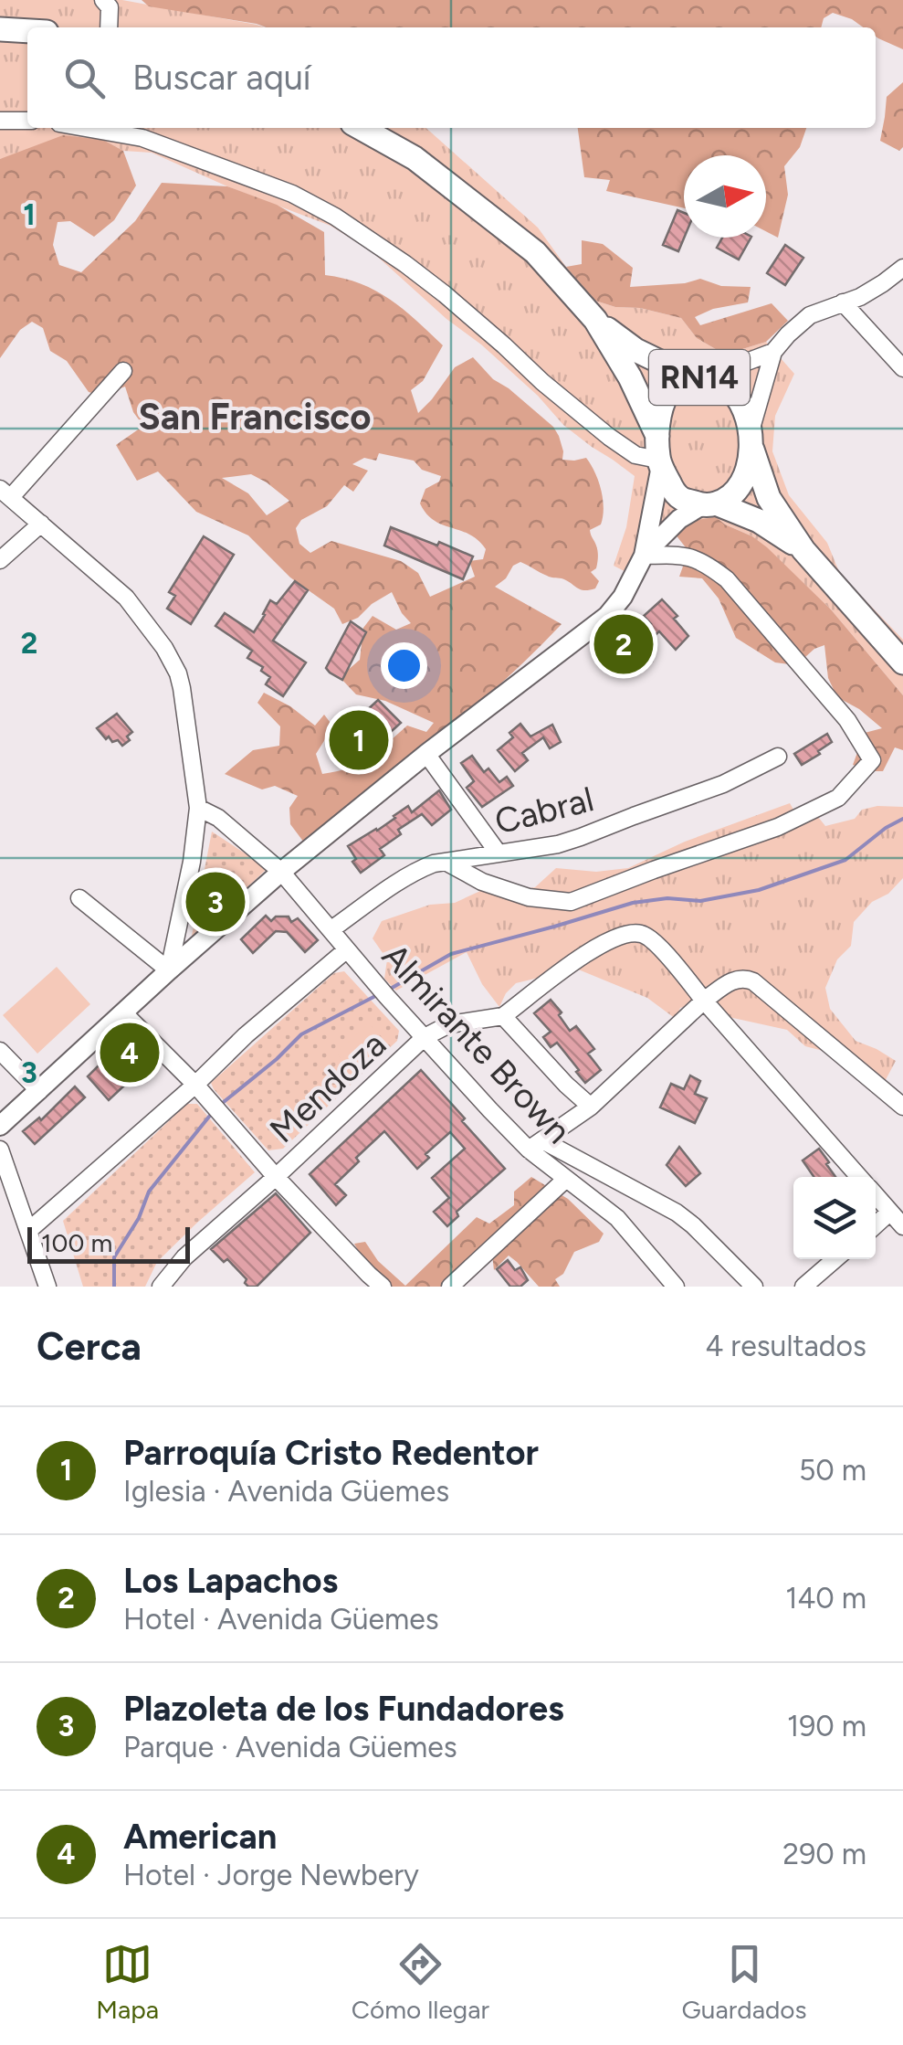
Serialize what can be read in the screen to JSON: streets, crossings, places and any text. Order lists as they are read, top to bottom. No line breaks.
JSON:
{"streets":{"highway":["RN14"],"street":["Cabral","Almirante Brown","Mendoza"]},"crossings":[["Cabral","Almirante Brown"],["Almirante Brown","Mendoza"]],"districts":["San Francisco"],"scale_bar":"100 m","north":"right","page":{"search":"Buscar aquí","pins":["2","1","3","4"],"scale":"100 m","heading":["Cerca","4 resultados"],"list":[{"mark":"1","name":"Parroquía Cristo Redentor","note":"Iglesia · Avenida Güemes","value":"50 m"},{"mark":"2","name":"Los Lapachos","note":"Hotel · Avenida Güemes","value":"140 m"},{"mark":"3","name":"Plazoleta de los Fundadores","note":"Parque · Avenida Güemes","value":"190 m"},{"mark":"4","name":"American","note":"Hotel · Jorge Newbery","value":"290 m"}],"nav":["Mapa","Cómo llegar","Guardados"]},"grid":{"rows":["1","2","3"]}}
